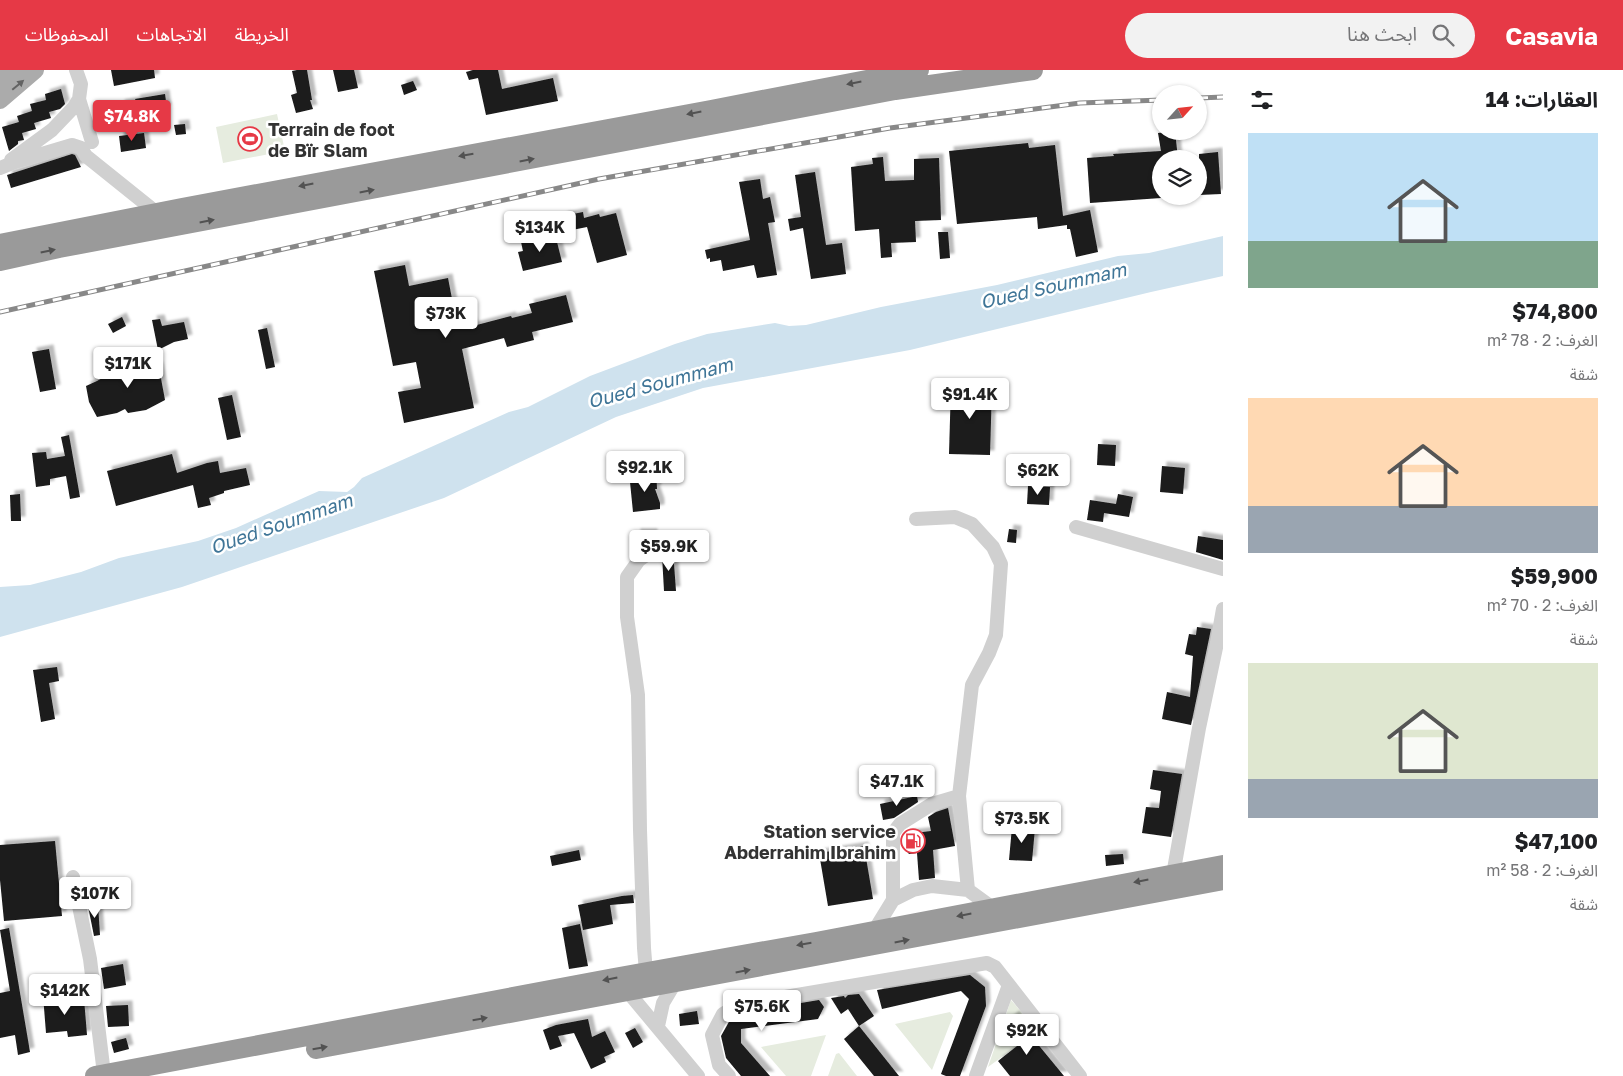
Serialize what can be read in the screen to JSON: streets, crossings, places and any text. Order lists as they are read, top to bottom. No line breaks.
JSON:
{"water":["Oued Soummam"],"places":{"sports":["Terrain de foot de Bïr Slam"],"fuel station":["Station service Abderrahim Ibrahim"]},"north":"top right","page":{"header":"Casavia","search":"ابحث هنا","nav":["الخريطة","الاتجاهات","المحفوظات"],"heading":"العقارات: 14","price":["$74.8K","$134K","$73K","$171K","$91.4K","$92.1K","$62K","$59.9K","$47.1K","$73.5K","$107K","$142K","$75.6K","$92K"],"list":[{"name":"$74,800","note":"الغرف: 2 · 78 m² · شقة"},{"name":"$59,900","note":"الغرف: 2 · 70 m² · شقة"},{"name":"$47,100","note":"الغرف: 2 · 58 m² · شقة"}]}}
